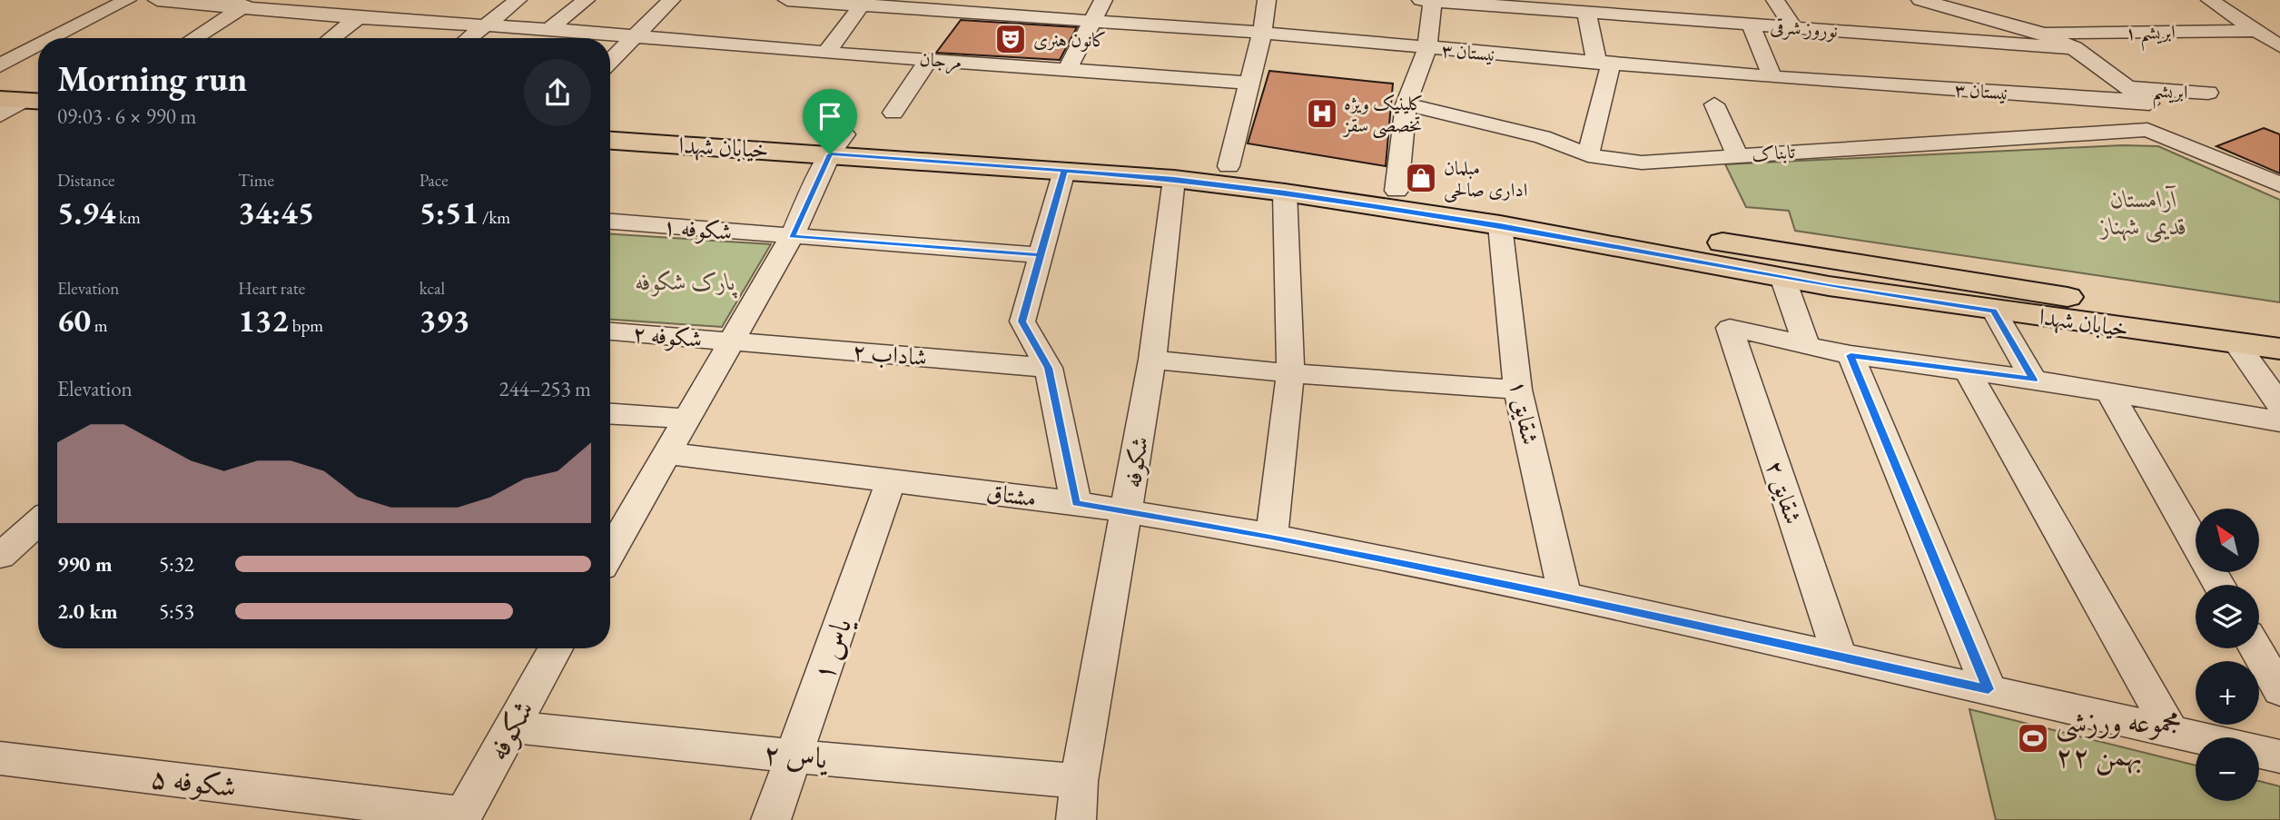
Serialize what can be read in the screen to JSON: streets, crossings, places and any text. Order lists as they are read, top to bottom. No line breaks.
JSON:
{"streets":{"main road":["خیابان شهدا"],"street":["نوروز شرقی","ابریشم ۱","نیستان ۳","مرجان","ابریشم","تابناک","شکوفه ۱","شکوفه ۲","شاداب ۲","شقایق ۱","شکوفه","شقایق ۲","مشتاق","یاس ۱","یاس ۲","شکوفه ۵"]},"crossings":[["خیابان شهدا","شقایق ۱"],["خیابان شهدا","شکوفه"],["شکوفه ۲","شاداب ۲"],["شقایق ۱","مشتاق"],["شکوفه","مشتاق"],["شکوفه","یاس ۲"],["شکوفه","شکوفه ۵"],["شقایق ۲","مشتاق"],["مشتاق","یاس ۱"],["یاس ۱","یاس ۲"]],"parks":["آرامستان قدیمی شهناز","پارک شکوفه"],"places":{"theatre":["کانون هنری"],"hospital":["کلینیک ویژه تخصصی سقز"],"shop":["مبلمان اداری صالحی"],"sports":["مجموعه ورزشی ۲۲ بهمن"]},"north":"top left","page":{"heading":["Morning run","09:03 · 6 × 990 m"],"stats":[["Distance","5.94 km"],["Time","34:45"],["Pace","5:51 /km"],["Elevation","60 m"],["Heart rate","132 bpm"],["kcal","393"]],"chart":["Elevation","244–253 m"],"map_buttons":["+","−"],"list":[{"name":"990 m","note":"5:32"},{"name":"2.0 km","note":"5:53"}]}}
